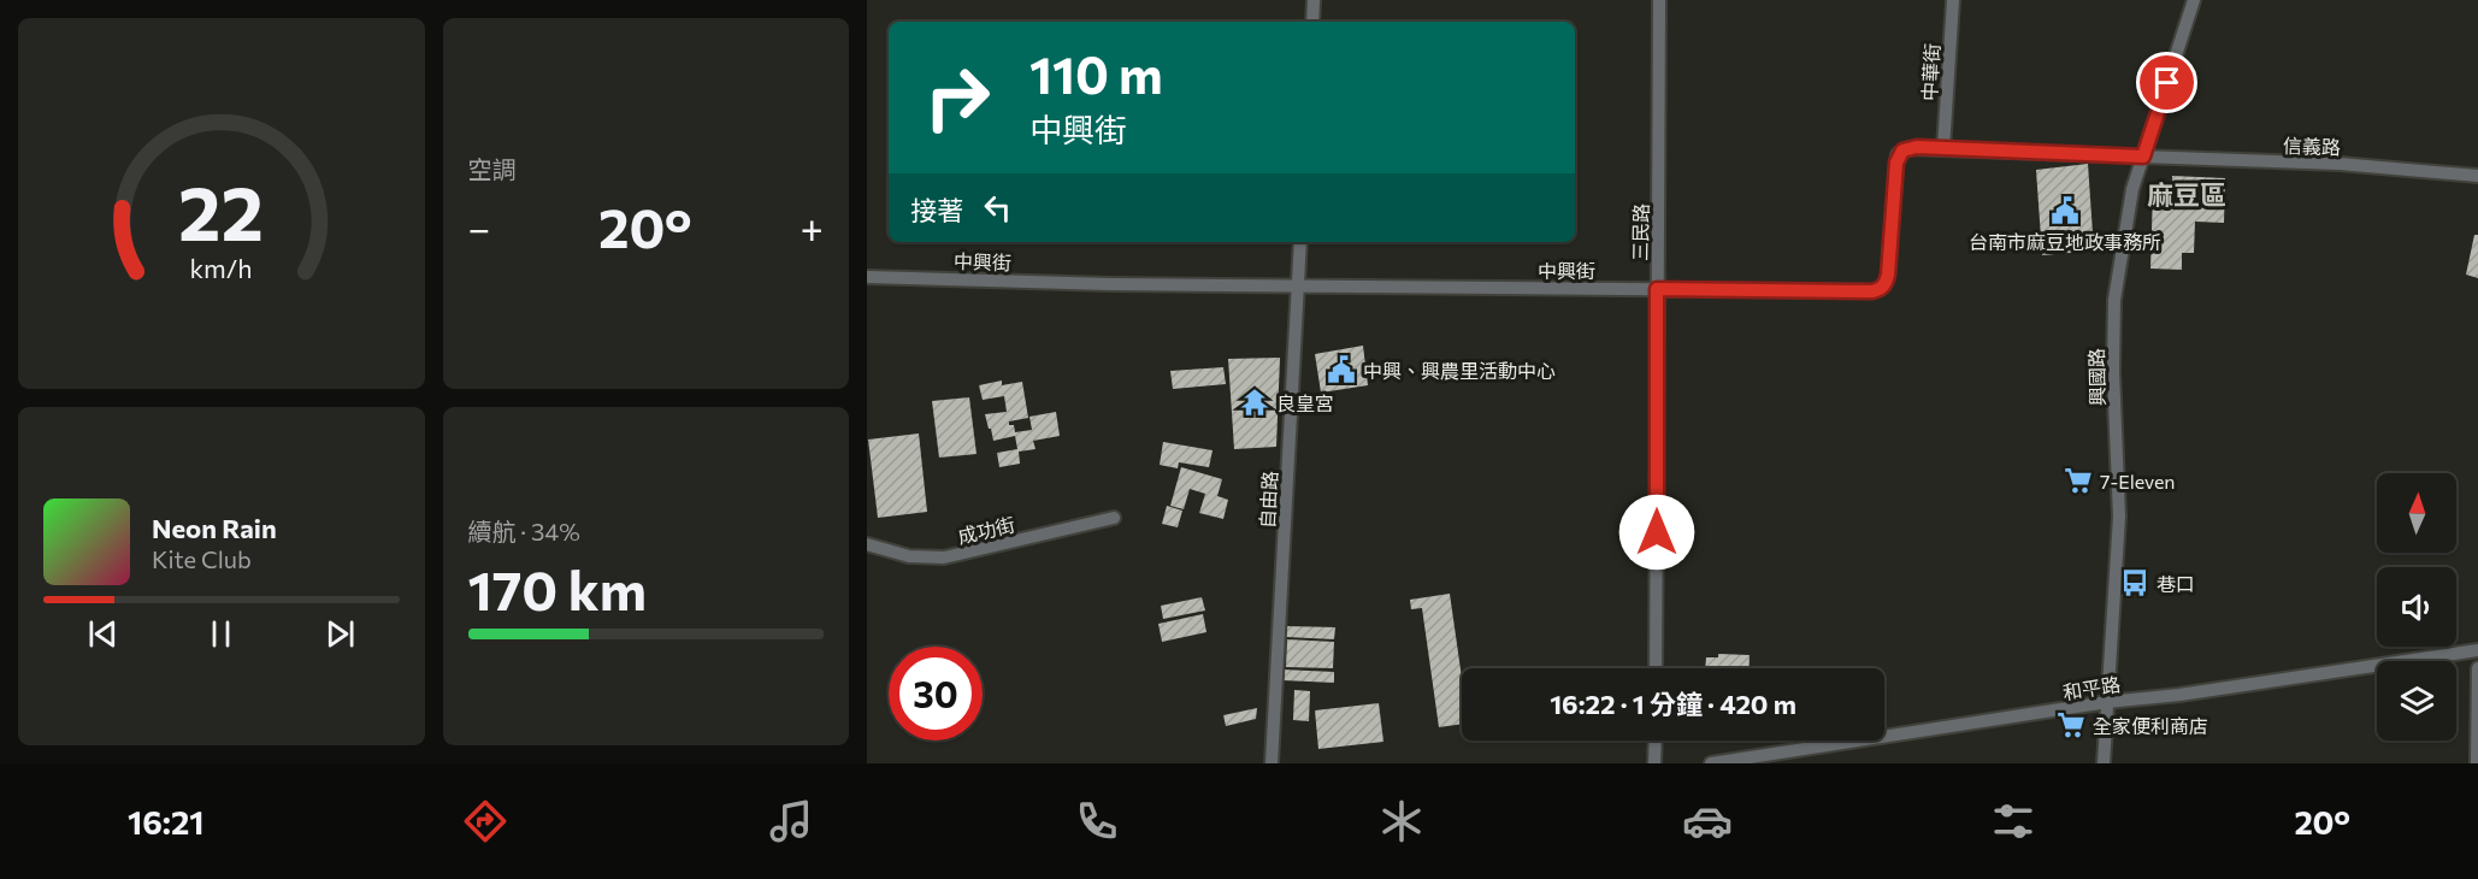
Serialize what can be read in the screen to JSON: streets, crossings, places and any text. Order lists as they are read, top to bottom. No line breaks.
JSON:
{"streets":{"street":["中華街","信義路","三民路","中興街","興國路","自由路","成功街","和平路"]},"crossings":[["中華街","中興街"],["信義路","中興街"],["信義路","興國路"],["三民路","中興街"],["中興街","興國路"],["中興街","自由路"],["興國路","和平路"]],"districts":["麻豆區"],"places":{"public building":["台南市麻豆地政事務所","中興、興農里活動中心"],"temple":["良皇宮"],"supermarket":["7-Eleven","全家便利商店"],"bus stop":["巷口"]},"north":"top","page":{"tile":["空調",["續航 · 34%","170 km"]],"turn":["110 m","中興街"],"then":"接著","heat":["−","20°","+"],"song":["Neon Rain","Kite Club"],"limit":"30","trip":"16:22 · 1 分鐘 · 420 m","tabs":["16:21","20°"],"gauge":["22","km/h"]}}
